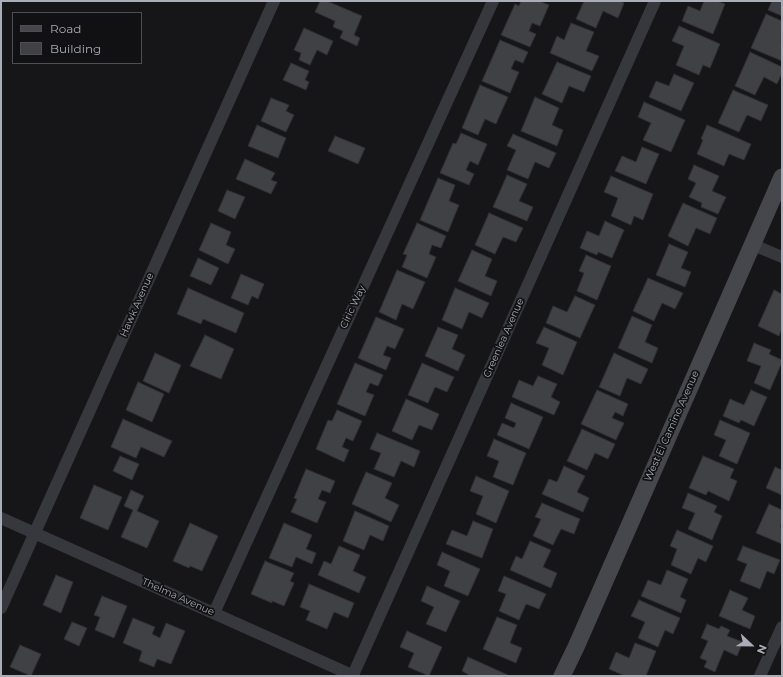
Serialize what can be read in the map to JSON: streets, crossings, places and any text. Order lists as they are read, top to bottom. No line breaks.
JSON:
{"streets":{"main road":["West El Camino Avenue"],"street":["Hawk Avenue","Ciric Way","Greenlea Avenue","Thelma Avenue"]},"crossings":[["Hawk Avenue","Thelma Avenue"],["Ciric Way","Thelma Avenue"],["Greenlea Avenue","Thelma Avenue"]],"legend":["Road","Building"],"north":"right"}
